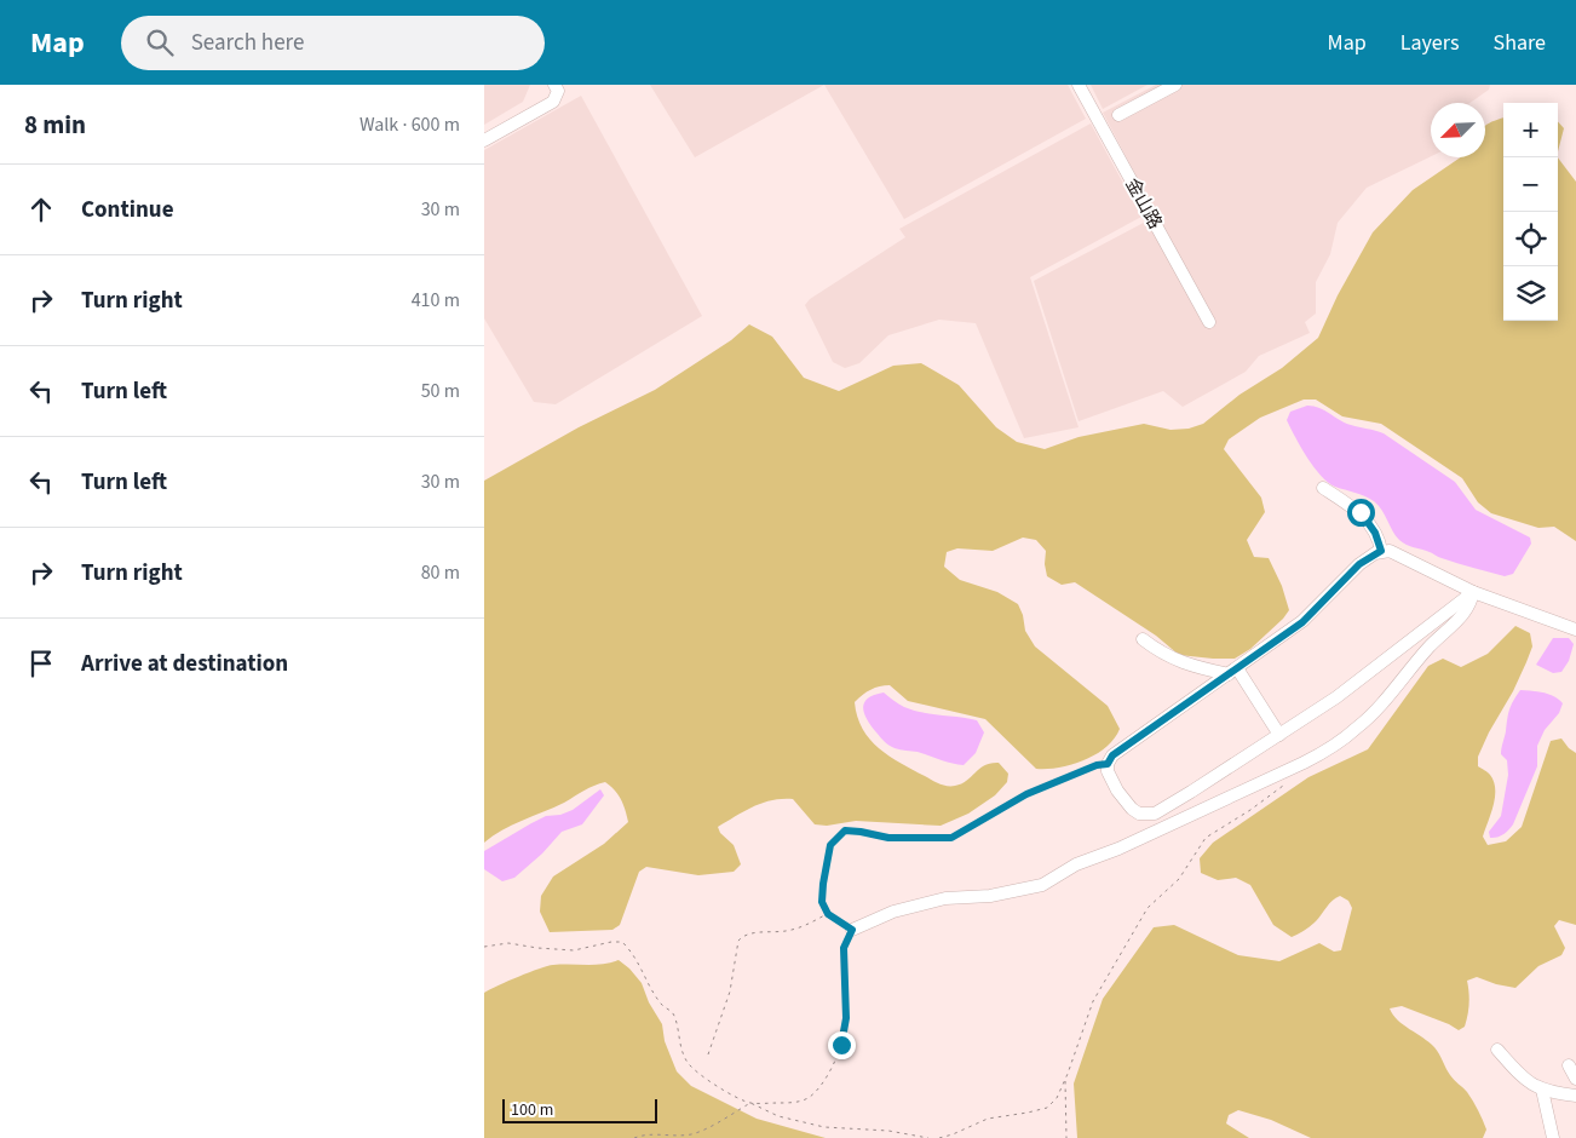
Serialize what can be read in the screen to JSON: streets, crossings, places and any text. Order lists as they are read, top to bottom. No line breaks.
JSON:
{"streets":{"street":["金山路"]},"scale_bar":"100 m","north":"bottom left","page":{"header":"Map","search":"Search here","nav":["Map","Layers","Share"],"heading":["8 min","Walk · 600 m"],"map_buttons":["+","−"],"list":[["Continue","30 m"],["Turn right","410 m"],["Turn left","50 m"],["Turn left","30 m"],["Turn right","80 m"],"Arrive at destination"],"scale":"100 m"}}
